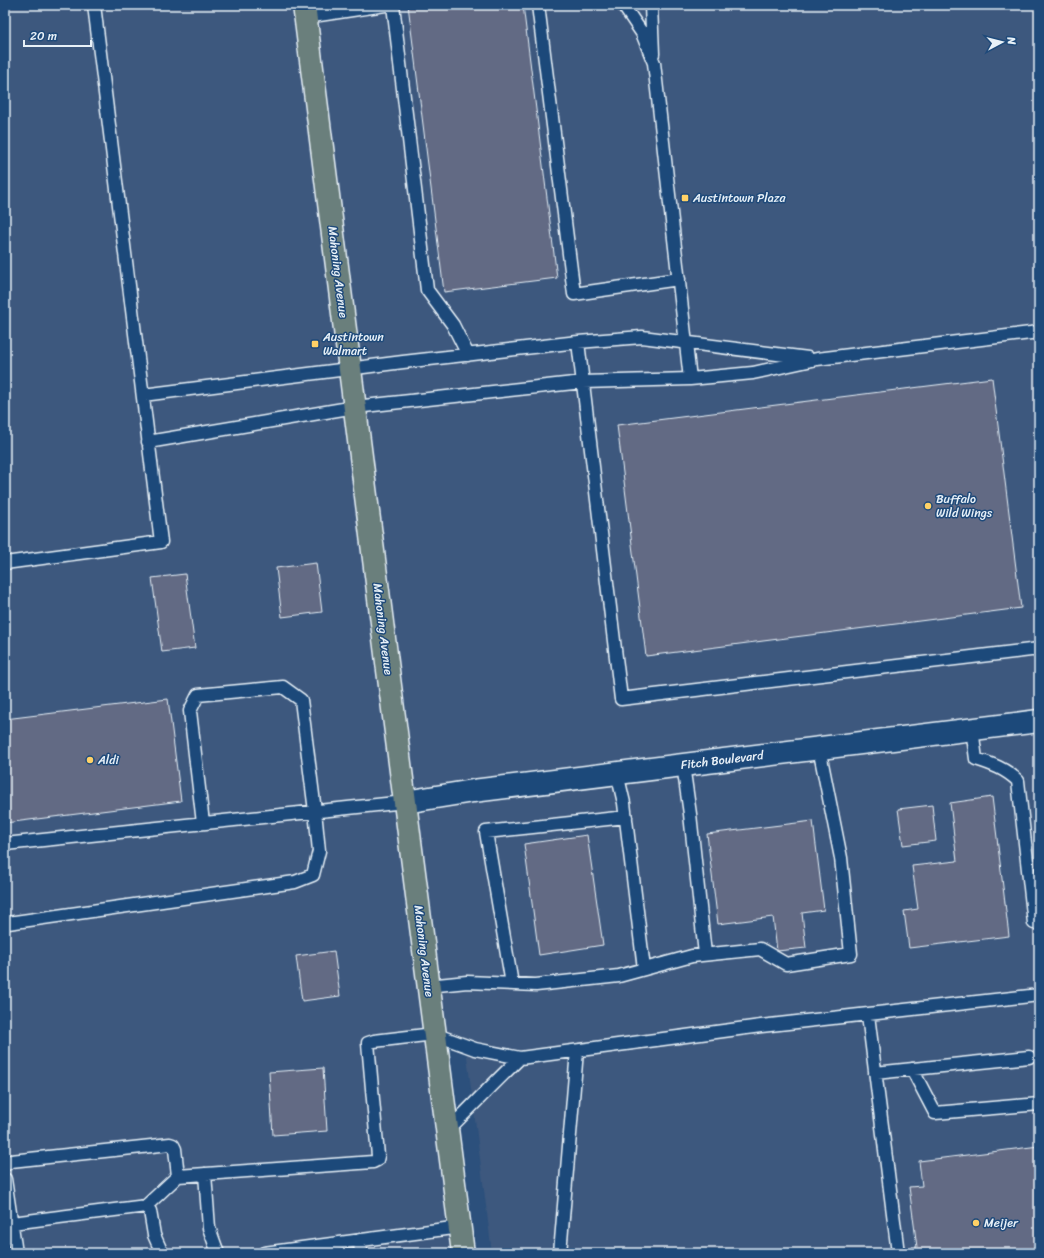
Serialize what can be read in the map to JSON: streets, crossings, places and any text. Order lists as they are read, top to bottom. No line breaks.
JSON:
{"streets":{"main road":["Mahoning Avenue"],"street":["Fitch Boulevard"]},"crossings":[["Mahoning Avenue","Fitch Boulevard"]],"places":{"transit":["Austintown Plaza","Austintown Walmart"],"other":["Buffalo Wild Wings","Aldi","Meijer"]},"scale_bar":"20 m","north":"right"}
